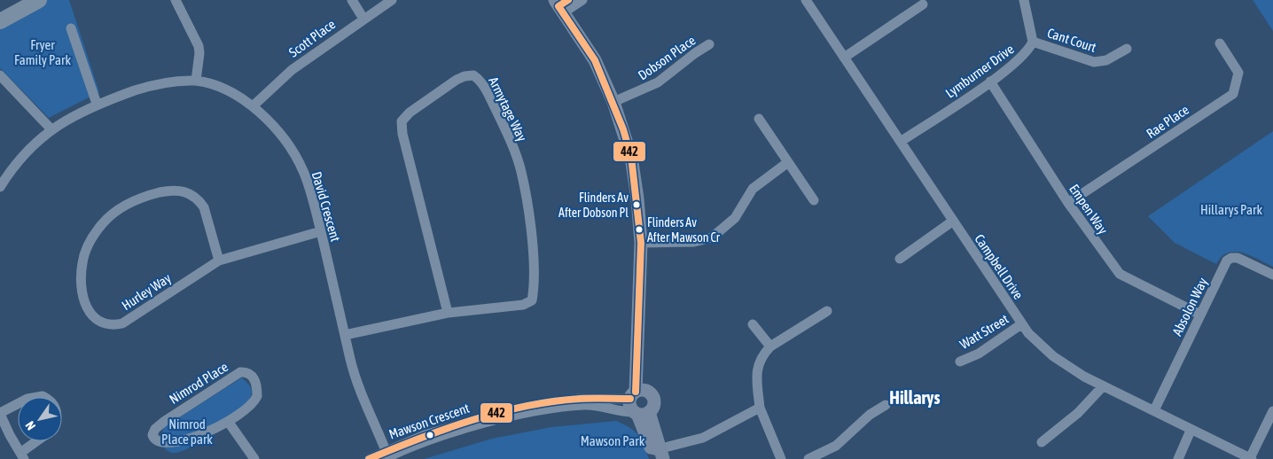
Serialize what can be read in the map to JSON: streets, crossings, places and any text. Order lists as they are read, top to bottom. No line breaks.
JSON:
{"streets":{"street":["Scott Place","Cant Court","Dobson Place","Lymburner Drive","Armytage Way","Rae Place","David Crescent","Empen Way","Campbell Drive","Hurley Way","Absolon Way","Watt Street","Nimrod Place","Mawson Crescent"]},"crossings":[["Scott Place","David Crescent"],["Cant Court","Lymburner Drive"],["Lymburner Drive","Empen Way"],["Lymburner Drive","Campbell Drive"],["Armytage Way","David Crescent"],["Rae Place","Empen Way"],["David Crescent","Hurley Way"],["David Crescent","Mawson Crescent"],["Empen Way","Absolon Way"],["Campbell Drive","Absolon Way"],["Campbell Drive","Watt Street"]],"districts":["Hillarys"],"parks":["Fryer Family Park","Hillarys Park","Nimrod Place park","Mawson Park"],"places":["Flinders Av After Dobson Pl","Flinders Av After Mawson Cr"],"lines":["transit line 442"],"north":"bottom left"}
